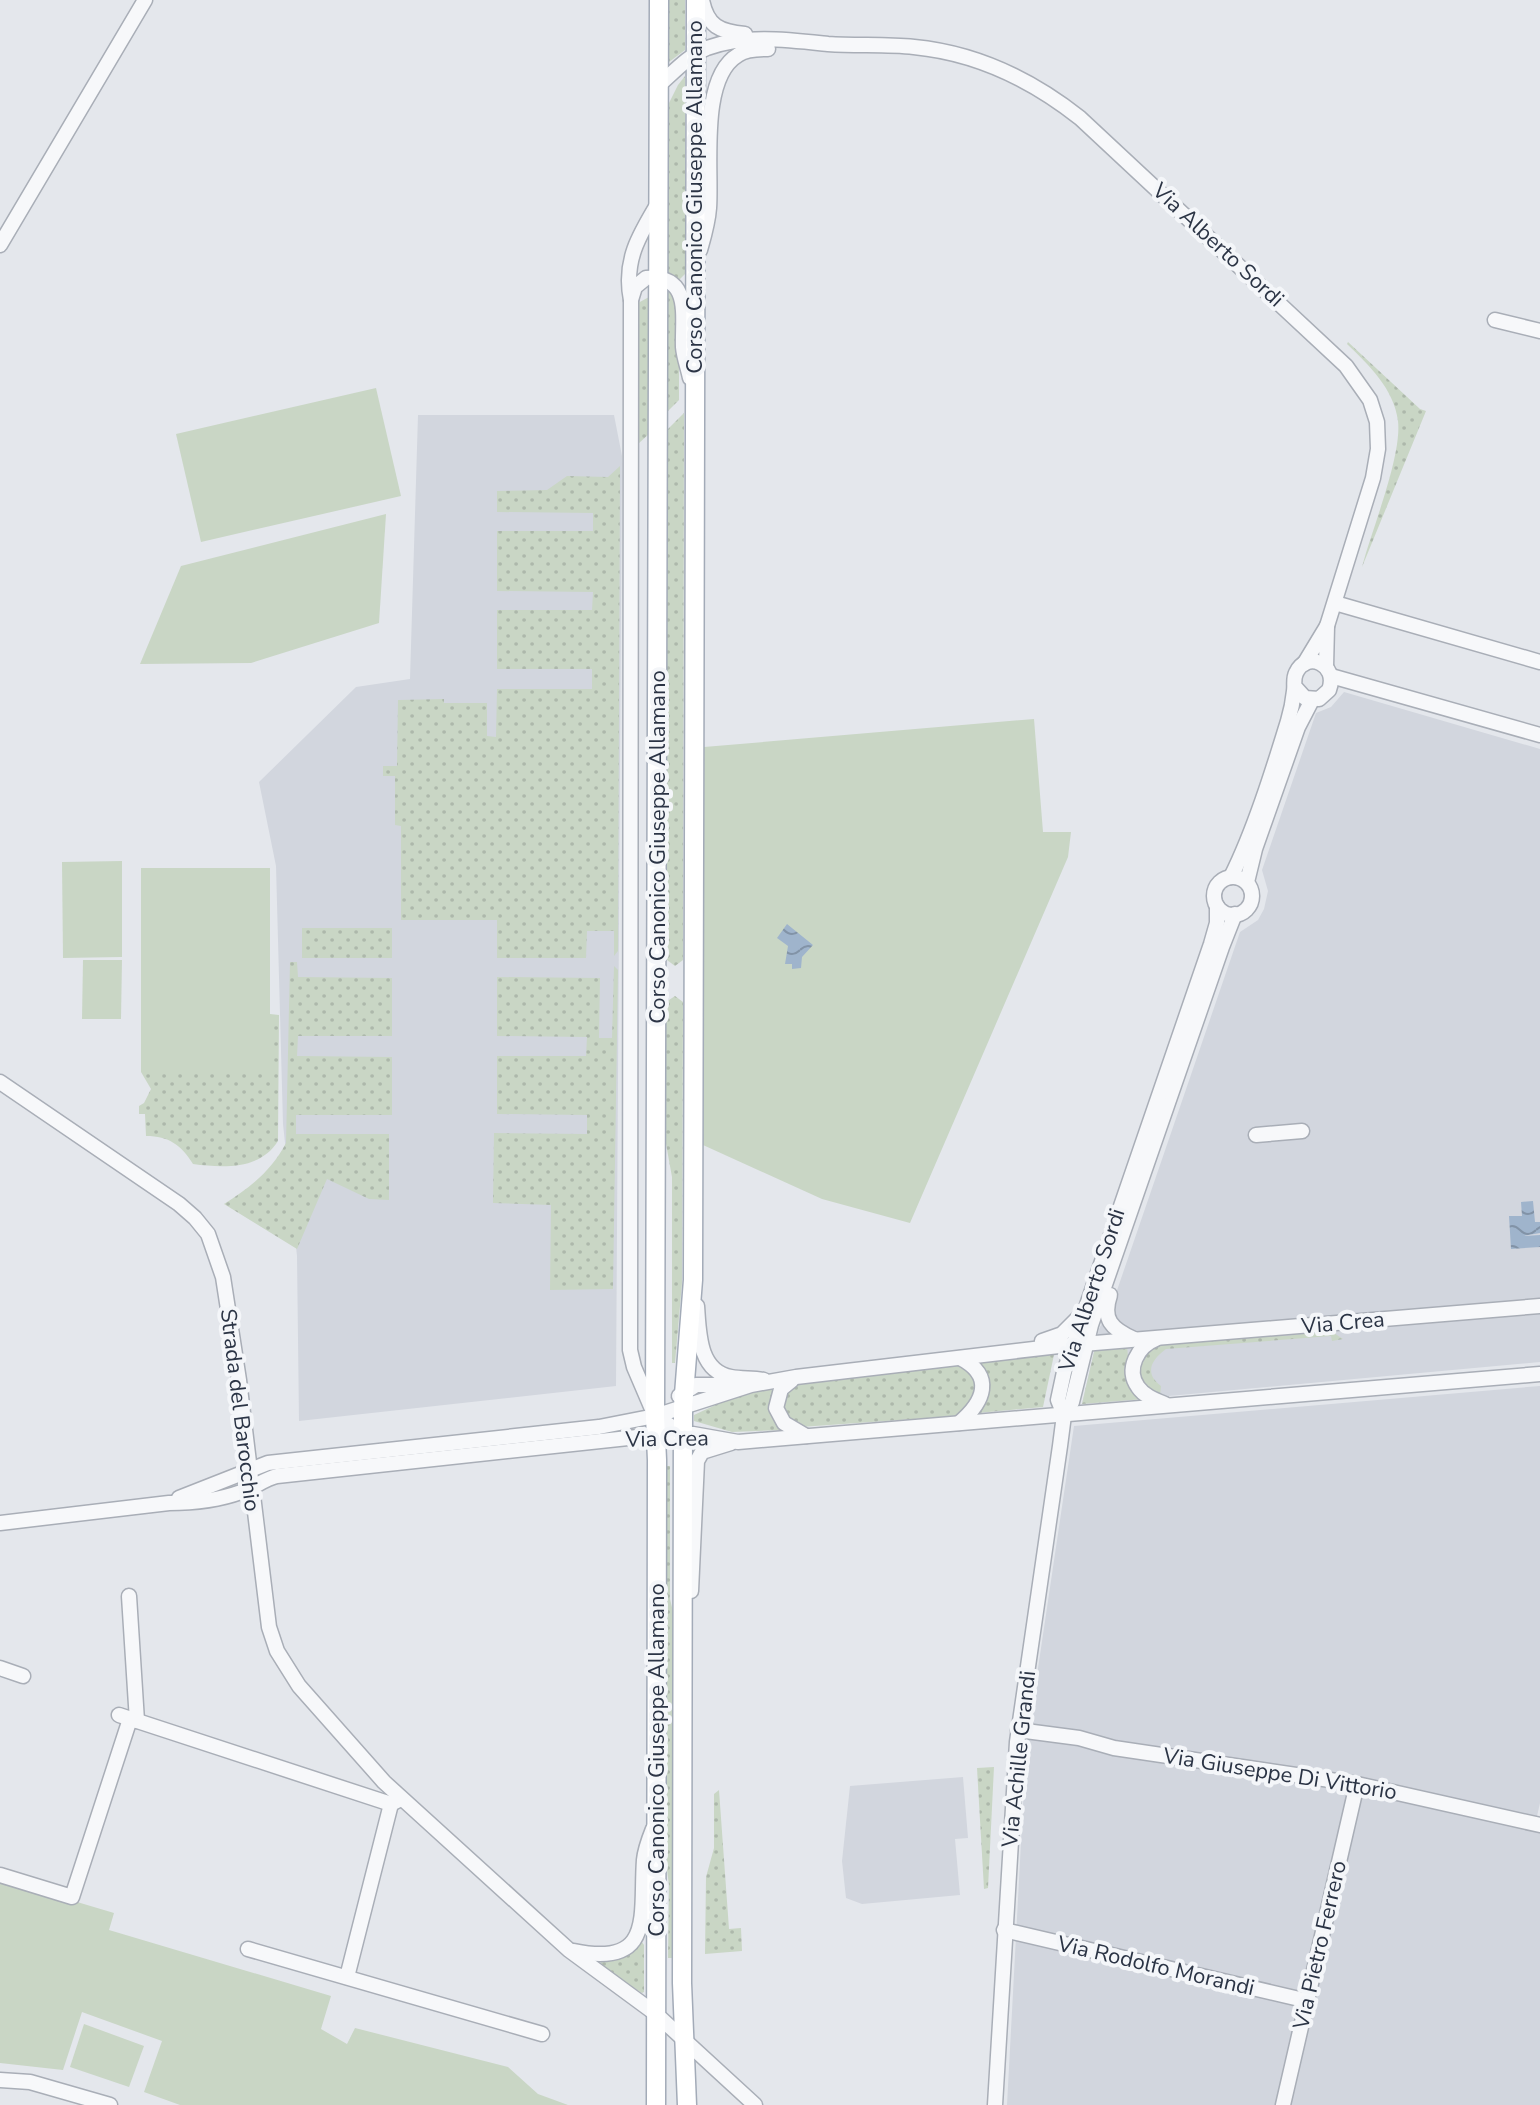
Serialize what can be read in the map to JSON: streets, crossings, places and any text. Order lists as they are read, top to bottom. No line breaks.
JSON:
{"streets":{"main road":["Corso Canonico Giuseppe Allamano"],"street":["Via Alberto Sordi","Via Crea","Strada del Barocchio","Via Achille Grandi","Via Giuseppe Di Vittorio","Via Pietro Ferrero","Via Rodolfo Morandi"]},"crossings":[["Corso Canonico Giuseppe Allamano","Via Alberto Sordi"],["Corso Canonico Giuseppe Allamano","Via Crea"],["Corso Canonico Giuseppe Allamano","Strada del Barocchio"],["Via Alberto Sordi","Via Crea"],["Via Alberto Sordi","Via Achille Grandi"],["Via Crea","Strada del Barocchio"],["Via Crea","Via Achille Grandi"],["Via Achille Grandi","Via Giuseppe Di Vittorio"],["Via Achille Grandi","Via Rodolfo Morandi"],["Via Giuseppe Di Vittorio","Via Pietro Ferrero"],["Via Pietro Ferrero","Via Rodolfo Morandi"]]}
